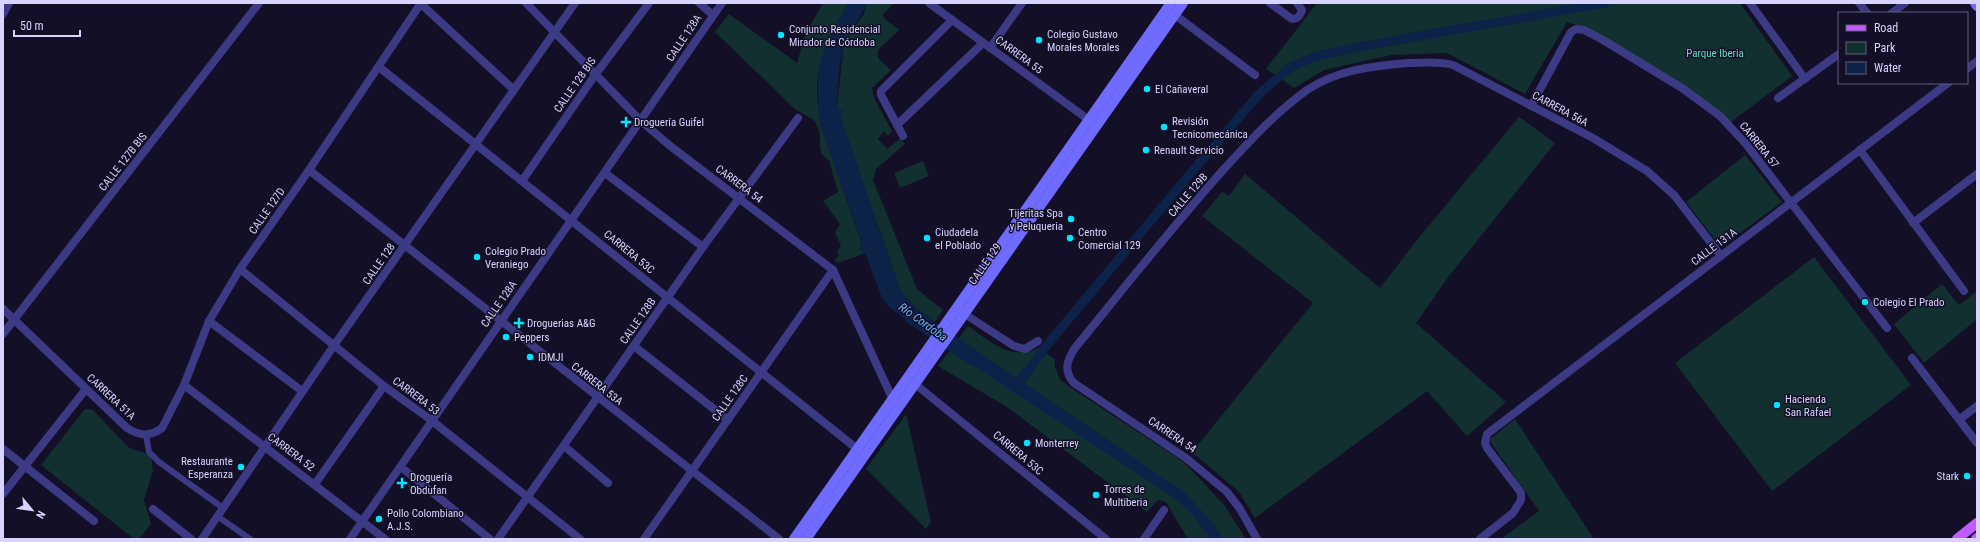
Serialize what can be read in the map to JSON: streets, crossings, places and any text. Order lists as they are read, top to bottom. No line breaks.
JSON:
{"streets":{"main road":["CALLE 129"],"street":["CALLE 128A","CARRERA 55","CALLE 128 BIS","CARRERA 56A","CARRERA 57","CALLE 127B BIS","CARRERA 54","CALLE 129B","CALLE 127D","CALLE 131A","CARRERA 53C","CALLE 128","CALLE 128B","CARRERA 53A","CARRERA 53","CARRERA 51A","CALLE 128C","CARRERA 52"]},"crossings":[["CALLE 128A","CARRERA 54"],["CALLE 128A","CARRERA 53C"],["CALLE 128A","CARRERA 53A"],["CALLE 128A","CARRERA 53"],["CALLE 128A","CARRERA 52"],["CARRERA 55","CALLE 129"],["CALLE 128 BIS","CARRERA 54"],["CALLE 128 BIS","CARRERA 53C"],["CARRERA 56A","CARRERA 57"],["CARRERA 56A","CALLE 129B"],["CARRERA 56A","CALLE 131A"],["CARRERA 57","CALLE 131A"],["CALLE 127B BIS","CARRERA 51A"],["CARRERA 54","CALLE 129B"],["CARRERA 54","CALLE 128"],["CARRERA 54","CALLE 129"],["CARRERA 54","CALLE 128B"],["CARRERA 54","CALLE 128C"],["CALLE 127D","CARRERA 53C"],["CALLE 127D","CARRERA 53A"],["CALLE 127D","CARRERA 53"],["CALLE 127D","CARRERA 51A"],["CALLE 127D","CARRERA 52"],["CARRERA 53C","CALLE 128"],["CARRERA 53C","CALLE 129"],["CARRERA 53C","CALLE 128B"],["CARRERA 53C","CALLE 128C"],["CALLE 128","CARRERA 53A"],["CALLE 128","CARRERA 53"],["CALLE 128","CARRERA 52"],["CALLE 128B","CARRERA 53A"],["CALLE 128B","CARRERA 53"],["CARRERA 53A","CALLE 128C"]],"water":["Río Cordoba"],"parks":["Parque Iberia"],"places":{"other":["Conjunto Residencial Mirador de Córdoba","Colegio Gustavo Morales Morales","El Cañaveral","Revisión Tecnicomecánica","Renault Servicio","Tijeritas Spa y Peluqueria","Ciudadela el Poblado","Centro Comercial 129","Colegio Prado Veraniego","Colegio El Prado","Peppers","IDMJI","Hacienda San Rafael","Monterrey","Restaurante Esperanza","Stark","Torres de Multiberia","Pollo Colombiano A.J.S."],"health":["Droguería Guifel","Droguerias A&G","Droguería Obdufan"]},"legend":["Road","Park","Water"],"scale_bar":"50 m","north":"bottom right"}
